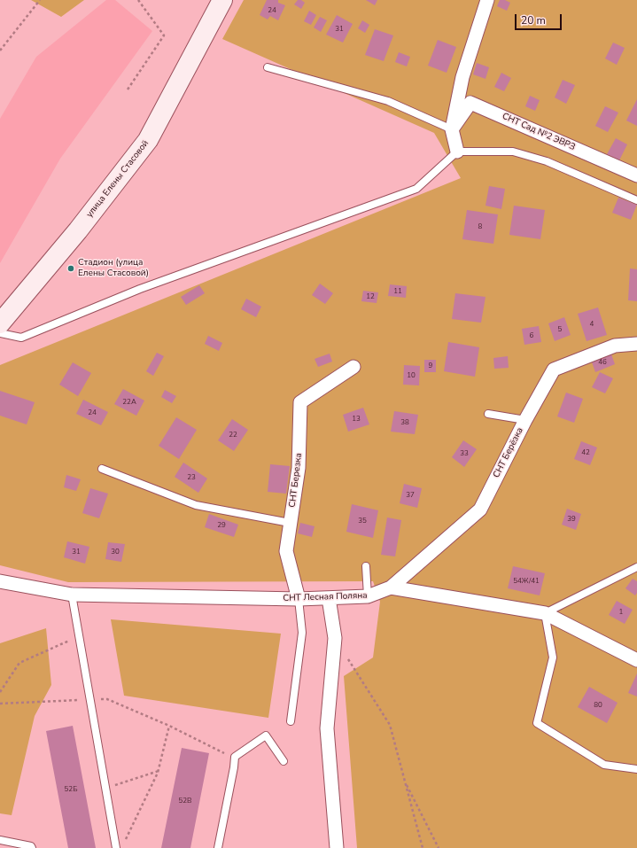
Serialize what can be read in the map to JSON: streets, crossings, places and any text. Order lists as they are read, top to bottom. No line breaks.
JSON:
{"streets":{"main road":["улица Елены Стасовой"],"street":["СНТ Сад №2 ЭВРЗ","СНТ Берёзка","СНТ Березка","СНТ Лесная Поляна"]},"crossings":[["СНТ Берёзка","СНТ Лесная Поляна"],["СНТ Березка","СНТ Лесная Поляна"]],"places":["Стадион (улица Елены Стасовой)"],"house_numbers":["24","31","8","11","12","4","5","6","46","9","10","22А","24","13","38","22","42","33","23","37","39","35","29","31","30","54Ж/41","1","80","52Б","52В"],"scale_bar":"20 m"}
